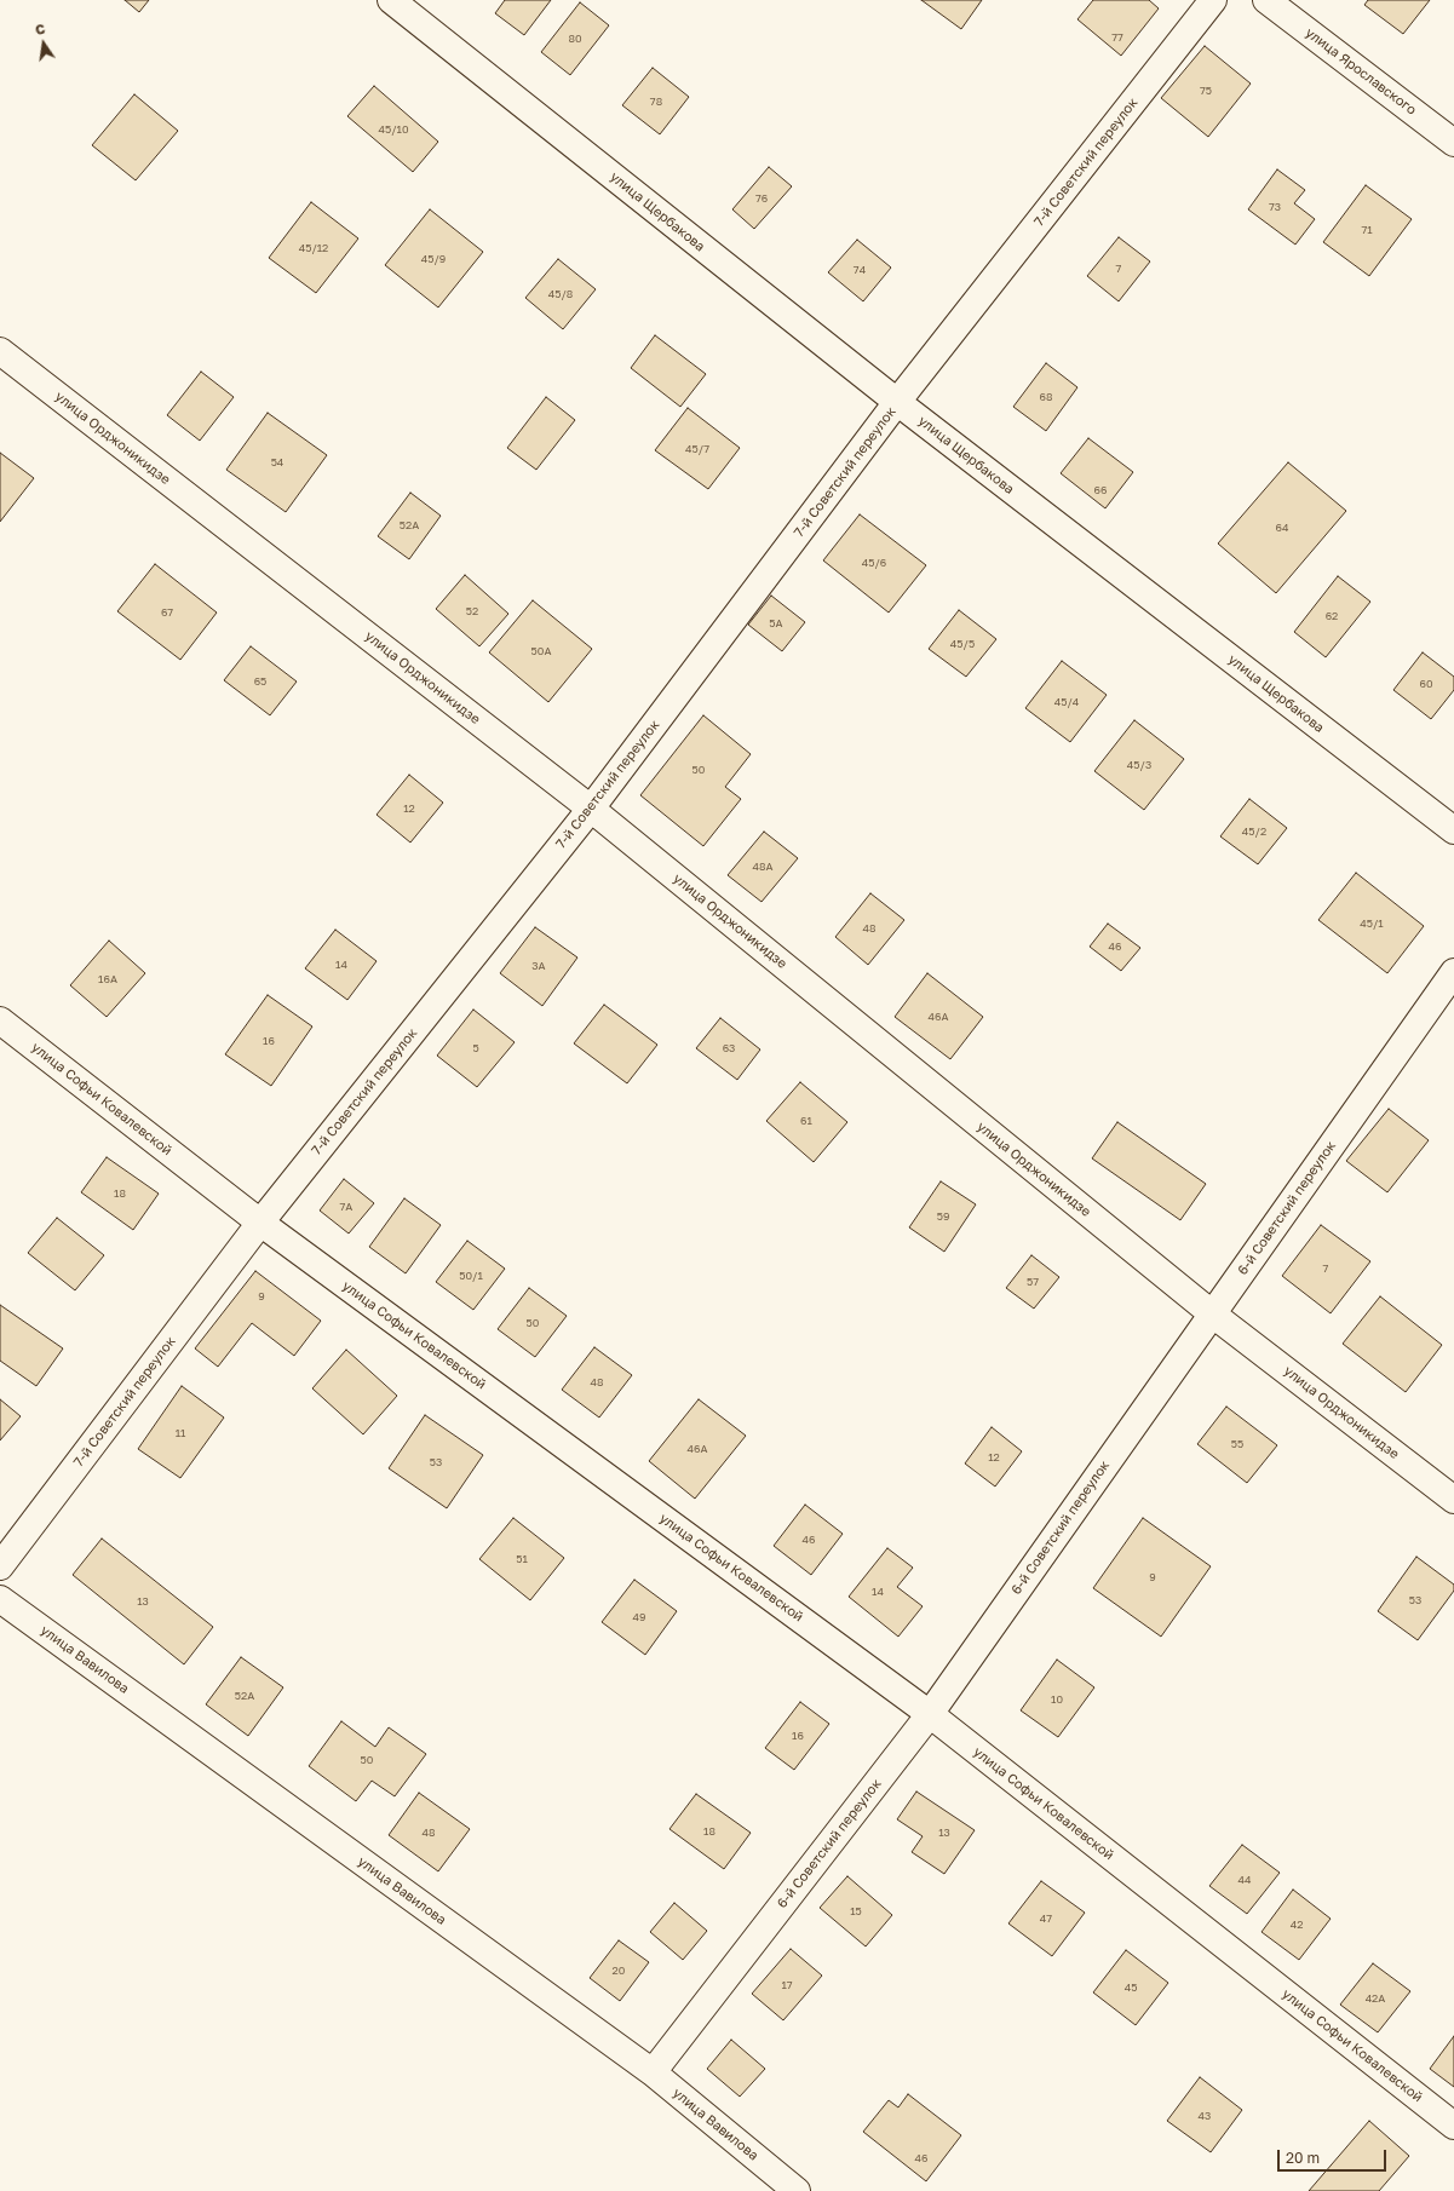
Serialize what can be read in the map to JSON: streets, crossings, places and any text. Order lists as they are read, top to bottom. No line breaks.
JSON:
{"streets":{"street":["улица Ярославского","7-й Советский переулок","улица Щербакова","улица Орджоникидзе","улица Софьи Ковалевской","6-й Советский переулок","улица Вавилова"]},"crossings":[["7-й Советский переулок","улица Щербакова"],["7-й Советский переулок","улица Орджоникидзе"],["7-й Советский переулок","улица Софьи Ковалевской"],["улица Орджоникидзе","6-й Советский переулок"],["улица Софьи Ковалевской","6-й Советский переулок"],["6-й Советский переулок","улица Вавилова"]],"house_numbers":["77","80","75","78","45/10","76","73","71","45/12","45/9","7","74","45/8","68","45/7","54","66","52А","64","45/6","52","67","62","5А","45/5","50А","65","60","45/4","45/3","50","12","45/2","48А","45/1","48","46","14","3А","16А","46А","16","5","63","61","18","7А","59","7","50/1","57","9","50","48","11","55","46А","12","53","46","51","9","14","53","13","49","52А","10","16","50","18","48","13","44","15","47","42","20","17","45","42А","43","46"],"scale_bar":"20 m","north":"top"}
